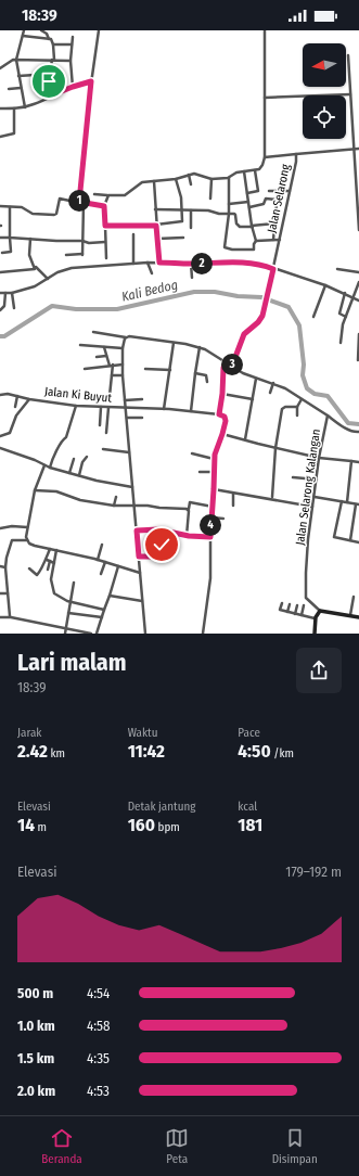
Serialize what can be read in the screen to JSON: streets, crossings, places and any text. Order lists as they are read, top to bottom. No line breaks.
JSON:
{"streets":{"street":["Jalan Selarong","Jalan Ki Buyut","Jalan Selarong Kalangan"]},"crossings":[["Jalan Selarong","Jalan Selarong Kalangan"]],"water":["Kali Bedog"],"north":"left","page":{"status":"18:39","pins":["1","2","3","4"],"heading":["Lari malam","18:39"],"stats":[["Jarak","2.42 km"],["Waktu","11:42"],["Pace","4:50 /km"],["Elevasi","14 m"],["Detak jantung","160 bpm"],["kcal","181"]],"chart":["Elevasi","179–192 m"],"list":[{"name":"500 m","note":"4:54"},{"name":"1.0 km","note":"4:58"},{"name":"1.5 km","note":"4:35"},{"name":"2.0 km","note":"4:53"}],"tabs":["Beranda","Peta","Disimpan"]}}
